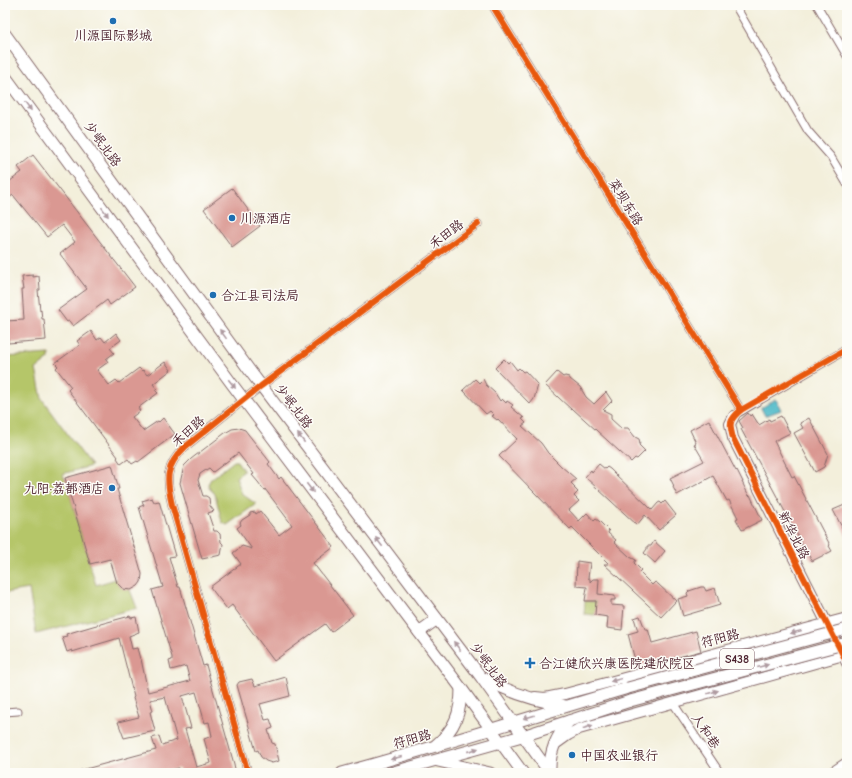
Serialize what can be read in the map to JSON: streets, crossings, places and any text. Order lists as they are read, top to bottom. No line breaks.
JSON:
{"streets":{"main road":["少岷北路","符阳路","S438"],"street":["菜坝东路","禾田路","新华北路","人和巷"]},"crossings":[["少岷北路","禾田路"],["少岷北路","符阳路"],["菜坝东路","新华北路"],["新华北路","符阳路"]],"places":{"other":["川源国际影城","川源酒店","合江县司法局","九阳·荔都酒店","中国农业银行"],"health":["合江健欣兴康医院建欣院区"]}}
